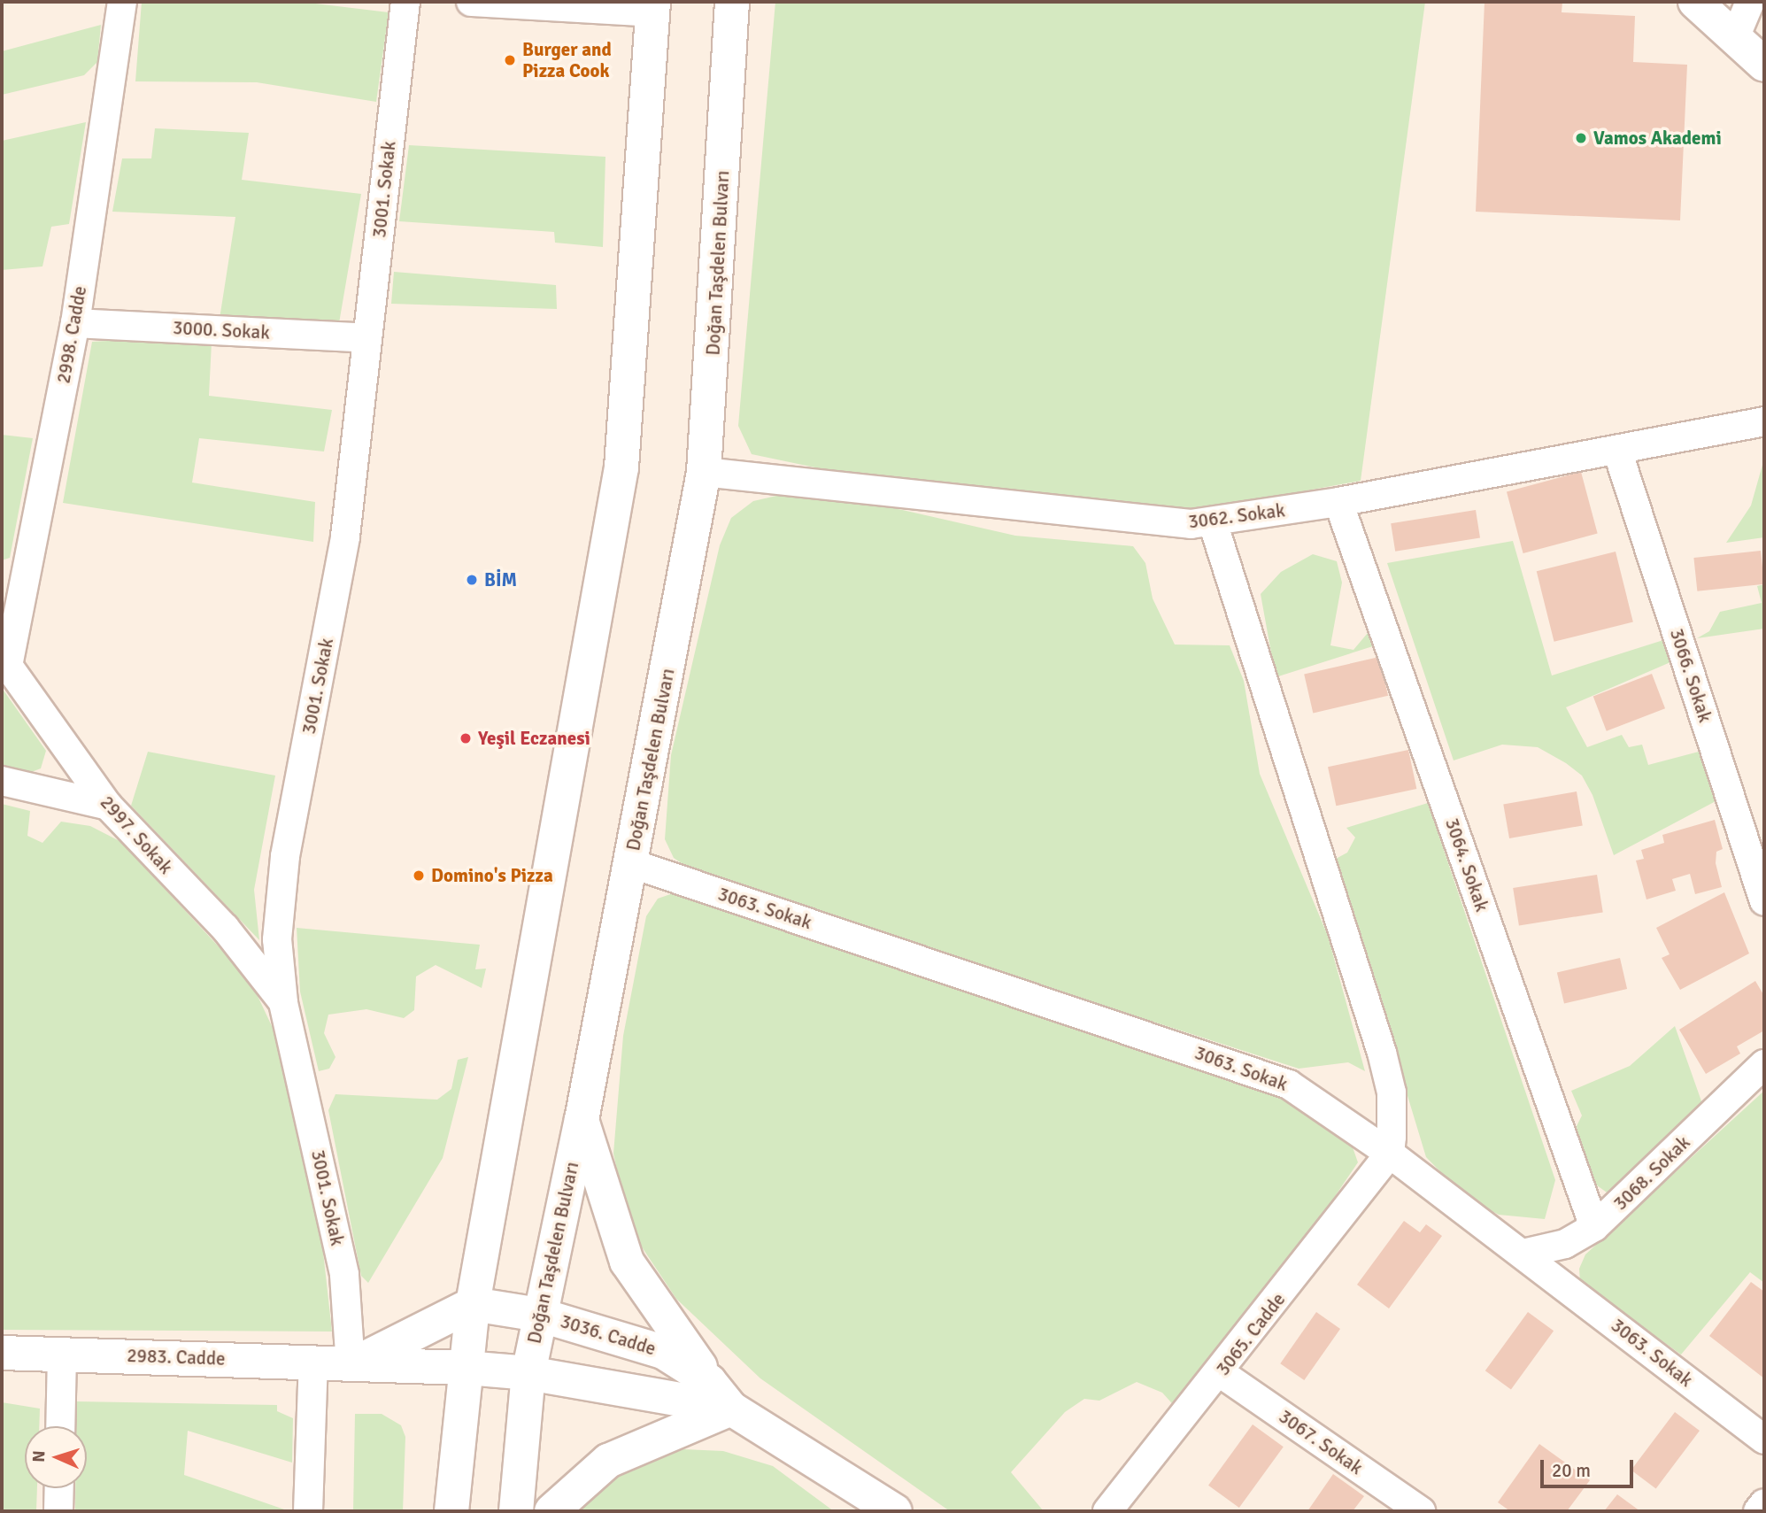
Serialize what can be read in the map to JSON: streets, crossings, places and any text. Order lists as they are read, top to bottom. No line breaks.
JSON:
{"streets":{"main road":["Doğan Taşdelen Bulvarı","3036. Cadde","2983. Cadde"],"street":["3001. Sokak","3000. Sokak","2998. Cadde","3062. Sokak","3066. Sokak","2997. Sokak","3064. Sokak","3063. Sokak","3068. Sokak","3065. Cadde","3067. Sokak"]},"crossings":[["3001. Sokak","3000. Sokak"],["3001. Sokak","2997. Sokak"],["3001. Sokak","2983. Cadde"],["Doğan Taşdelen Bulvarı","3062. Sokak"],["Doğan Taşdelen Bulvarı","3063. Sokak"],["Doğan Taşdelen Bulvarı","3036. Cadde"],["3000. Sokak","2998. Cadde"],["2998. Cadde","2997. Sokak"],["3062. Sokak","3066. Sokak"],["3062. Sokak","3064. Sokak"],["3064. Sokak","3068. Sokak"],["3063. Sokak","3068. Sokak"],["3063. Sokak","3065. Cadde"],["3065. Cadde","3067. Sokak"],["3036. Cadde","2983. Cadde"]],"places":["Burger and Pizza Cook","Vamos Akademi","BİM","Yeşil Eczanesi","Domino's Pizza"],"scale_bar":"20 m","north":"left"}
